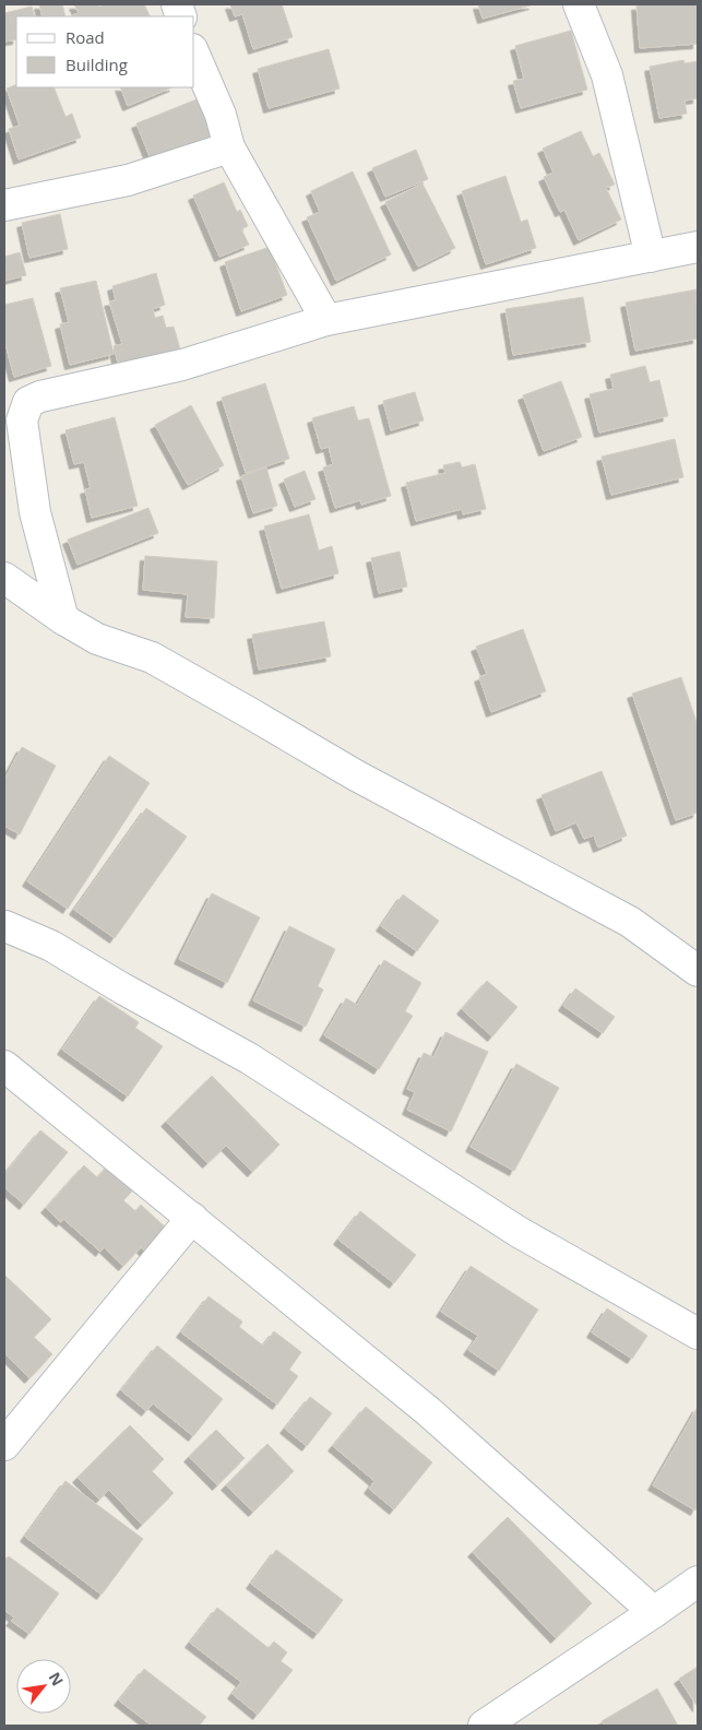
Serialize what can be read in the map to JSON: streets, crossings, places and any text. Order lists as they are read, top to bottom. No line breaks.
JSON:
{"legend":["Road","Building"],"north":"top right"}
